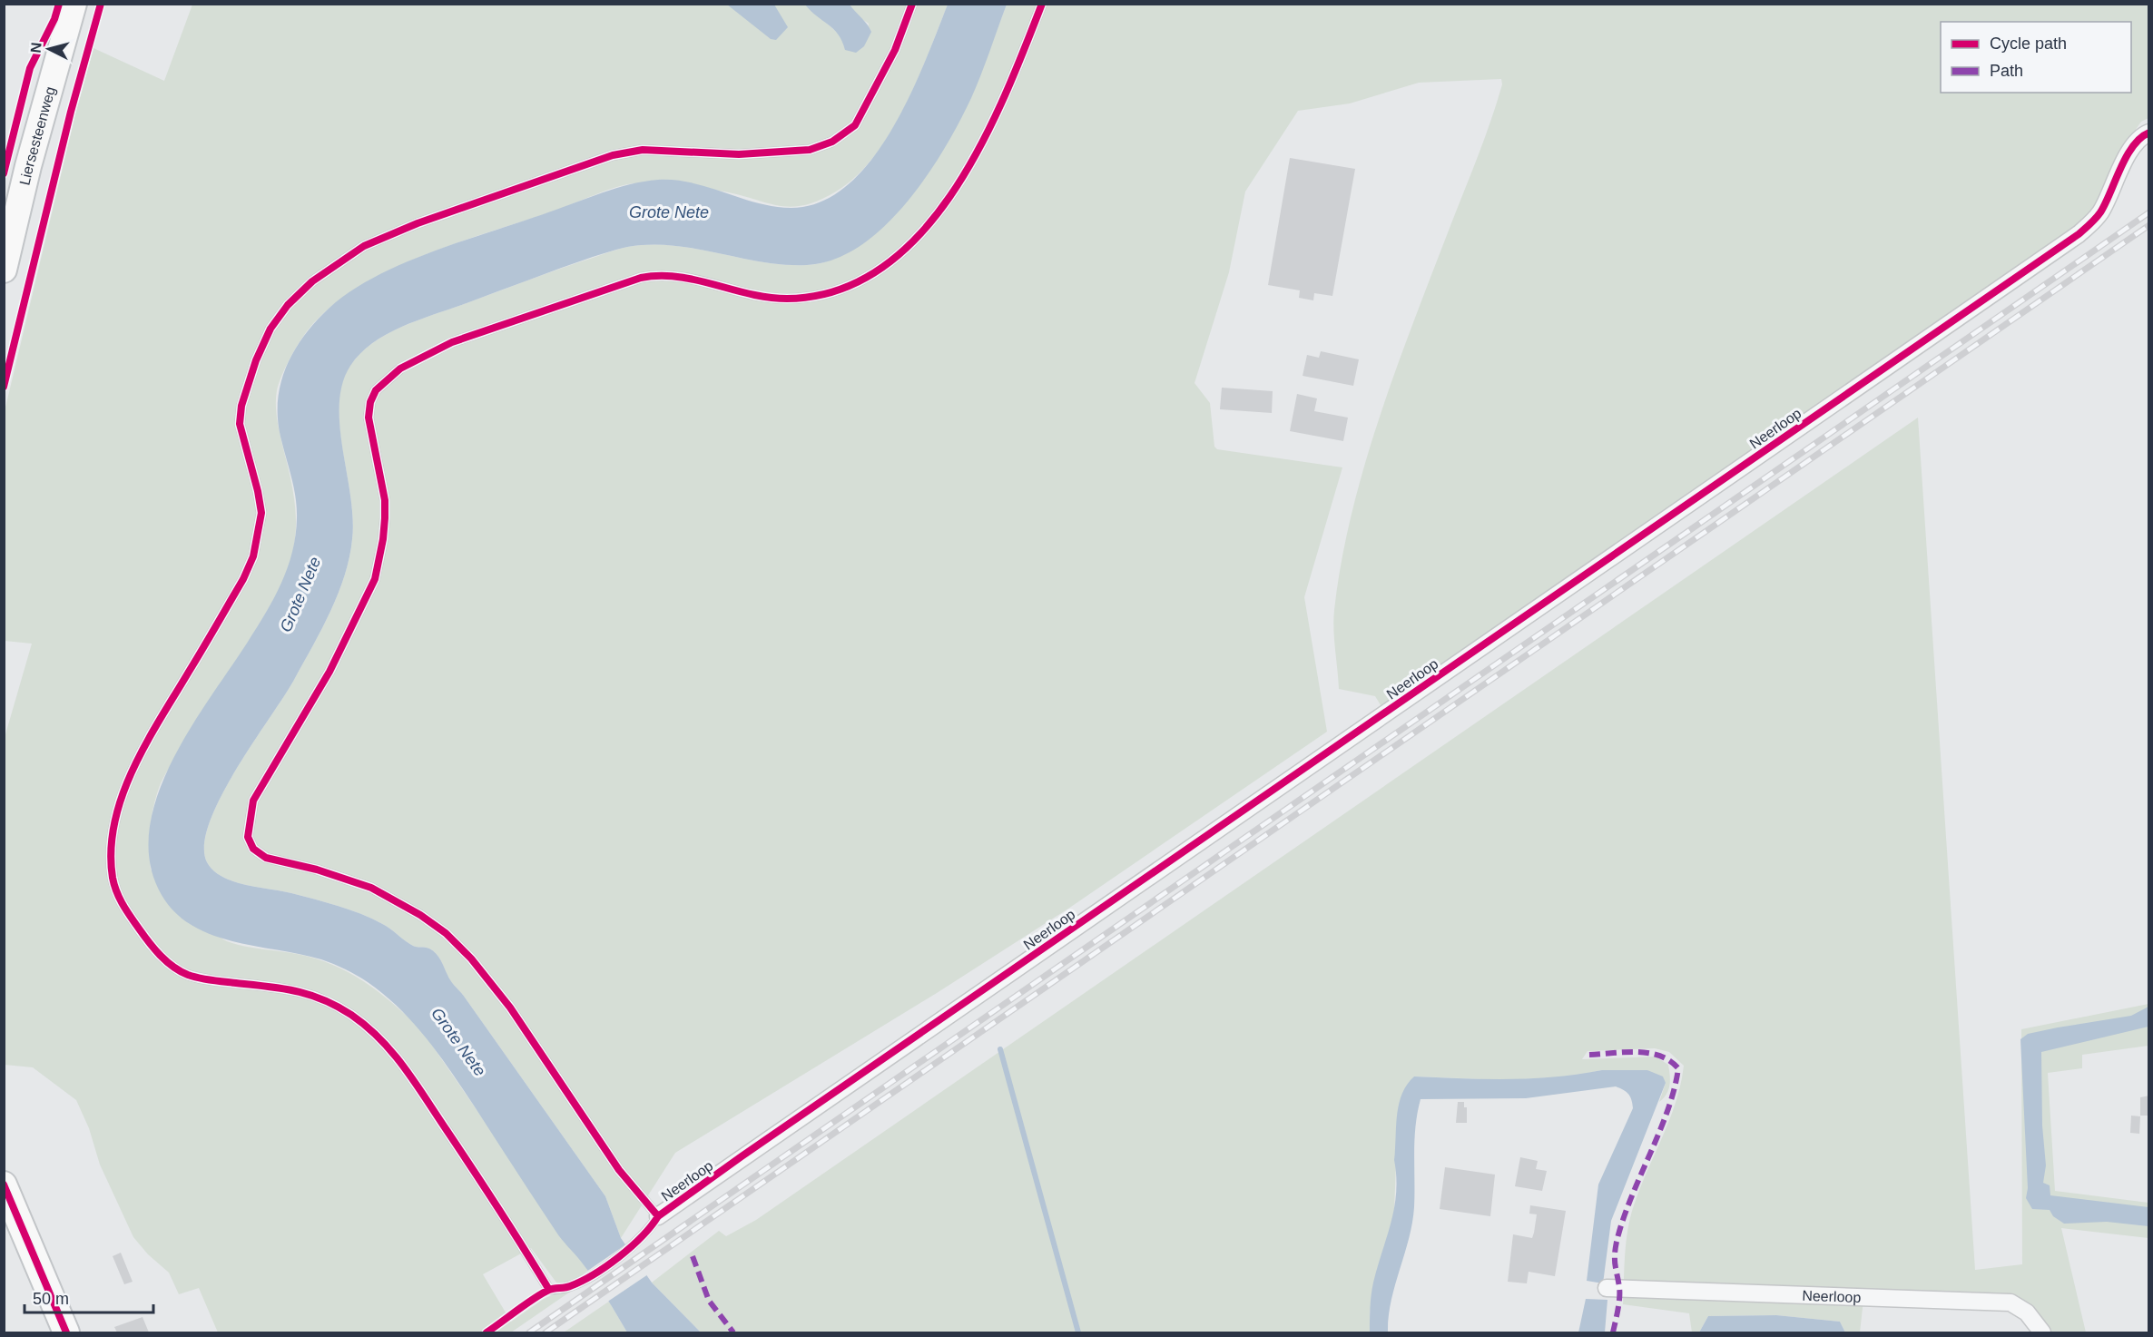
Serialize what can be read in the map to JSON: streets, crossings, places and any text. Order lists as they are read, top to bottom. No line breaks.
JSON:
{"streets":{"main road":["Liersesteenweg"],"street":["Neerloop"]},"water":["Grote Nete"],"legend":["Cycle path","Path"],"scale_bar":"50 m","north":"left"}
